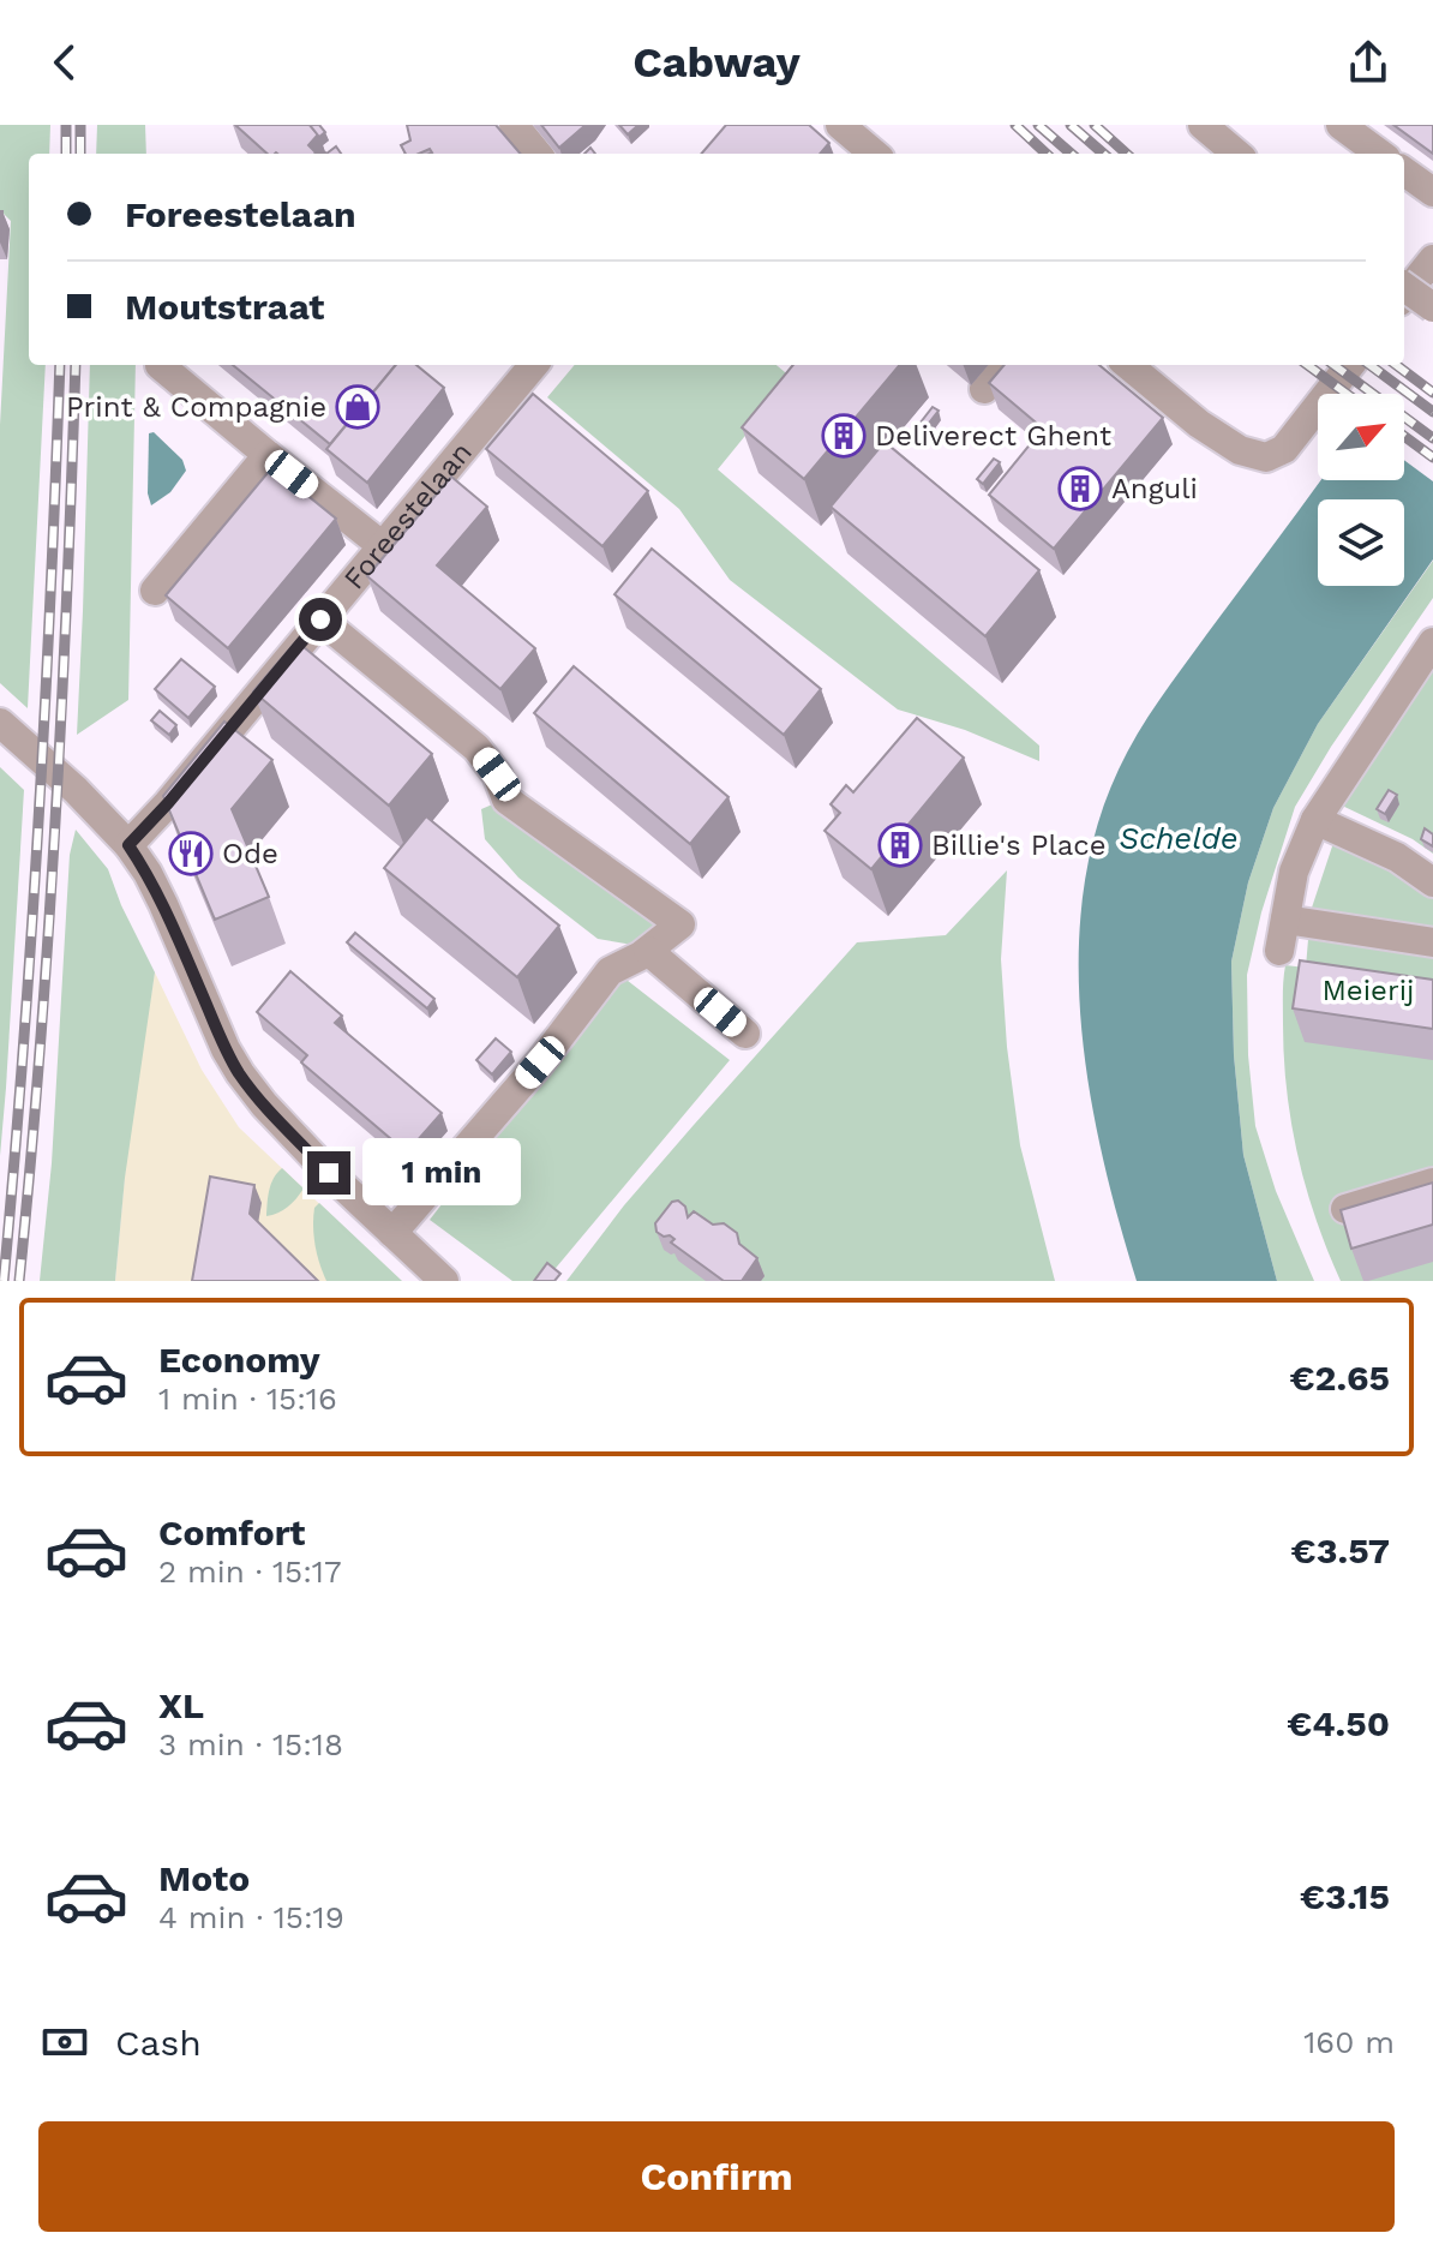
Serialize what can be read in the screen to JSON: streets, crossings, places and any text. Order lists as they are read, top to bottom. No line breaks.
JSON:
{"streets":{"street":["Foreestelaan"]},"water":["Schelde"],"parks":["Meierij"],"places":{"shop":["Print & Compagnie"],"building":["Deliverect Ghent","Anguli","Billie's Place"],"restaurant":["Ode"]},"north":"top right","page":{"header":"Cabway","banner":["Foreestelaan","Moutstraat"],"bubble":"1 min","list":[{"name":"Economy","note":"1 min · 15:16","value":"€2.65"},{"name":"Comfort","note":"2 min · 15:17","value":"€3.57"},{"name":"XL","note":"3 min · 15:18","value":"€4.50"},{"name":"Moto","note":"4 min · 15:19","value":"€3.15"}],"pay":["Cash","160 m"],"buttons":"Confirm"}}
